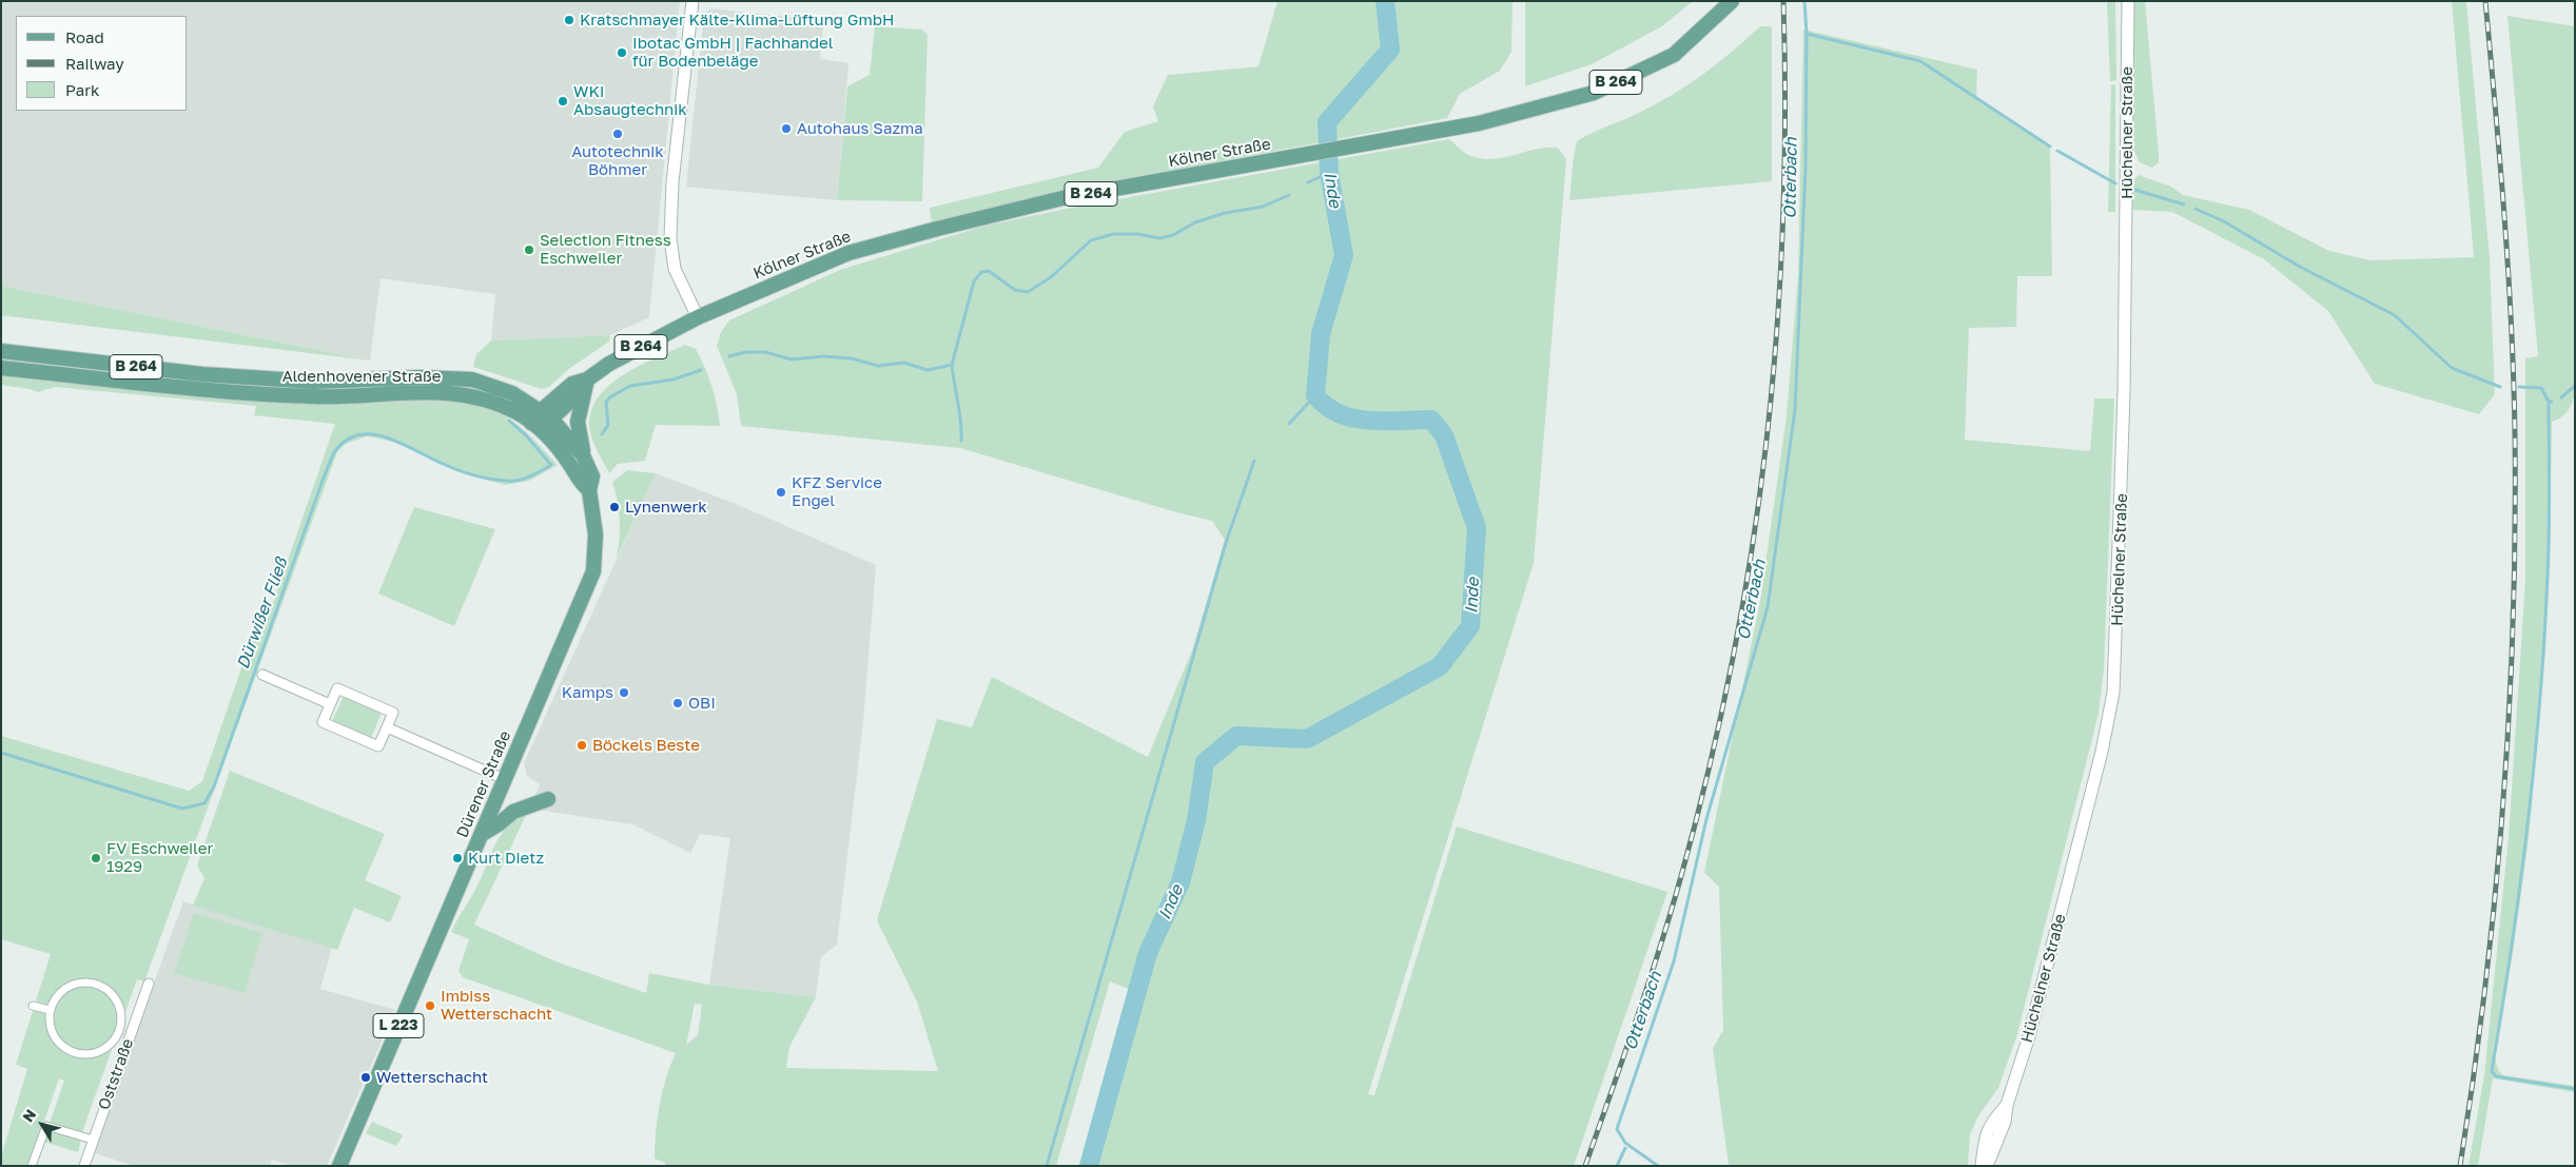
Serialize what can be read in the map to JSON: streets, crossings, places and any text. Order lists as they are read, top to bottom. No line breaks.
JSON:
{"streets":{"main road":["B 264","Kölner Straße","Aldenhovener Straße","Dürener Straße","L 223"],"street":["Hüchelner Straße","Oststraße"]},"crossings":[["B 264","Kölner Straße"],["B 264","Aldenhovener Straße"],["B 264","Dürener Straße"],["Aldenhovener Straße","Dürener Straße"]],"water":["Otterbach","Inde","Dürwißer Fließ"],"places":["Kratschmayer Kälte-Klima-Lüftung GmbH","Ibotac GmbH | Fachhandel für Bodenbeläge","WKI Absaugtechnik","Autohaus Sazma","Autotechnik Böhmer","Selection Fitness Eschweiler","KFZ Service Engel","Lynenwerk","Kamps","OBI","Böckels Beste","FV Eschweiler 1929","Kurt Dietz","Imbiss Wetterschacht","Wetterschacht"],"legend":["Road","Railway","Park"],"north":"top left"}
